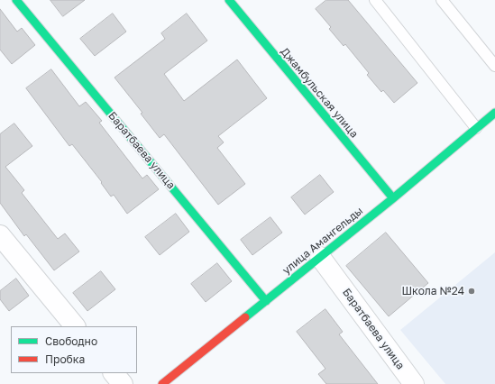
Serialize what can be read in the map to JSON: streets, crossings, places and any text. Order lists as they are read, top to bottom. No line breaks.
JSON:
{"streets":{"street":["Джамбульская улица","Баратбаева улица","улица Амангельды"]},"crossings":[["Джамбульская улица","улица Амангельды"],["Баратбаева улица","улица Амангельды"]],"places":["Школа №24"],"legend":["Свободно","Пробка"]}
